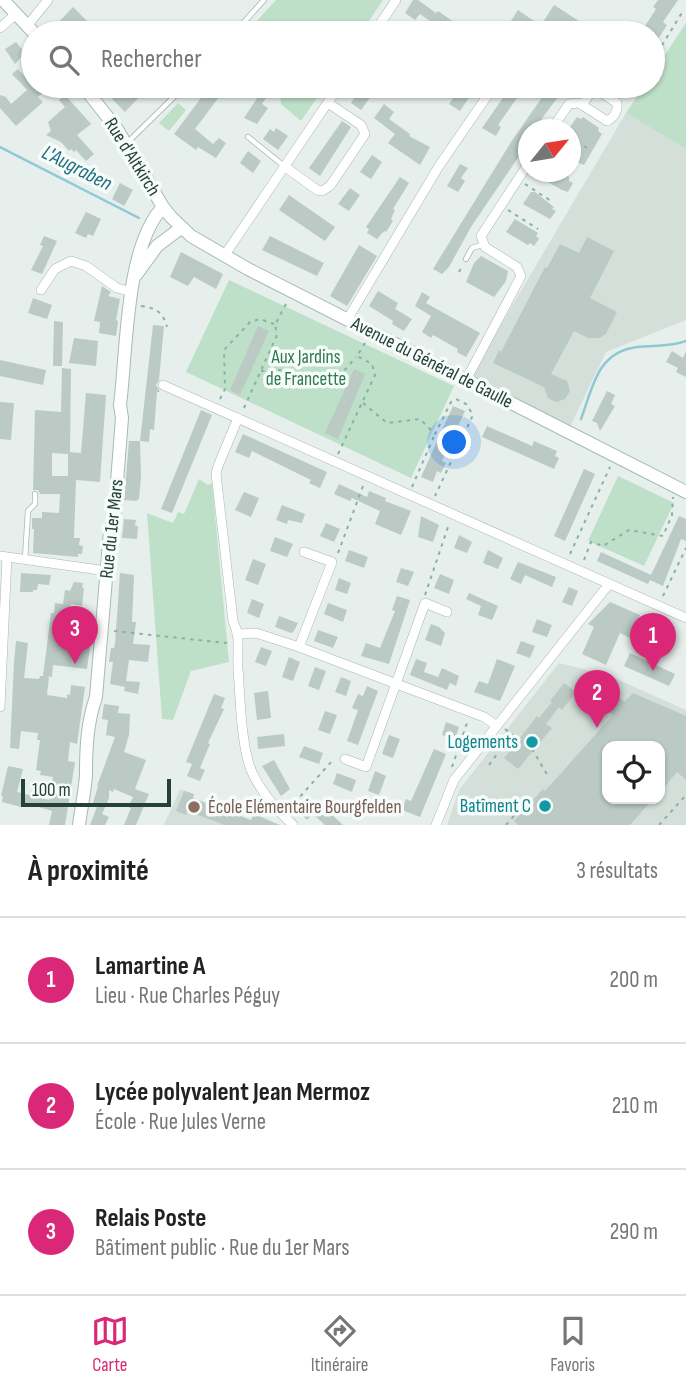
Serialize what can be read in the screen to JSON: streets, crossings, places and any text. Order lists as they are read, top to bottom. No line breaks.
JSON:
{"streets":{"main road":["Rue d'Altkirch","Avenue du Général de Gaulle","Rue du 1er Mars"]},"crossings":[["Rue d'Altkirch","Avenue du Général de Gaulle"],["Rue d'Altkirch","Rue du 1er Mars"],["Avenue du Général de Gaulle","Rue du 1er Mars"]],"water":["L'Augraben"],"parks":["Aux Jardins de Francette"],"places":["Logements","Batîment C","École Elémentaire Bourgfelden"],"scale_bar":"100 m","north":"top right","page":{"search":"Rechercher","pins":["3","1","2"],"scale":"100 m","heading":["À proximité","3 résultats"],"list":[{"mark":"1","name":"Lamartine A","note":"Lieu · Rue Charles Péguy","value":"200 m"},{"mark":"2","name":"Lycée polyvalent Jean Mermoz","note":"École · Rue Jules Verne","value":"210 m"},{"mark":"3","name":"Relais Poste","note":"Bâtiment public · Rue du 1er Mars","value":"290 m"}],"nav":["Carte","Itinéraire","Favoris"]}}
